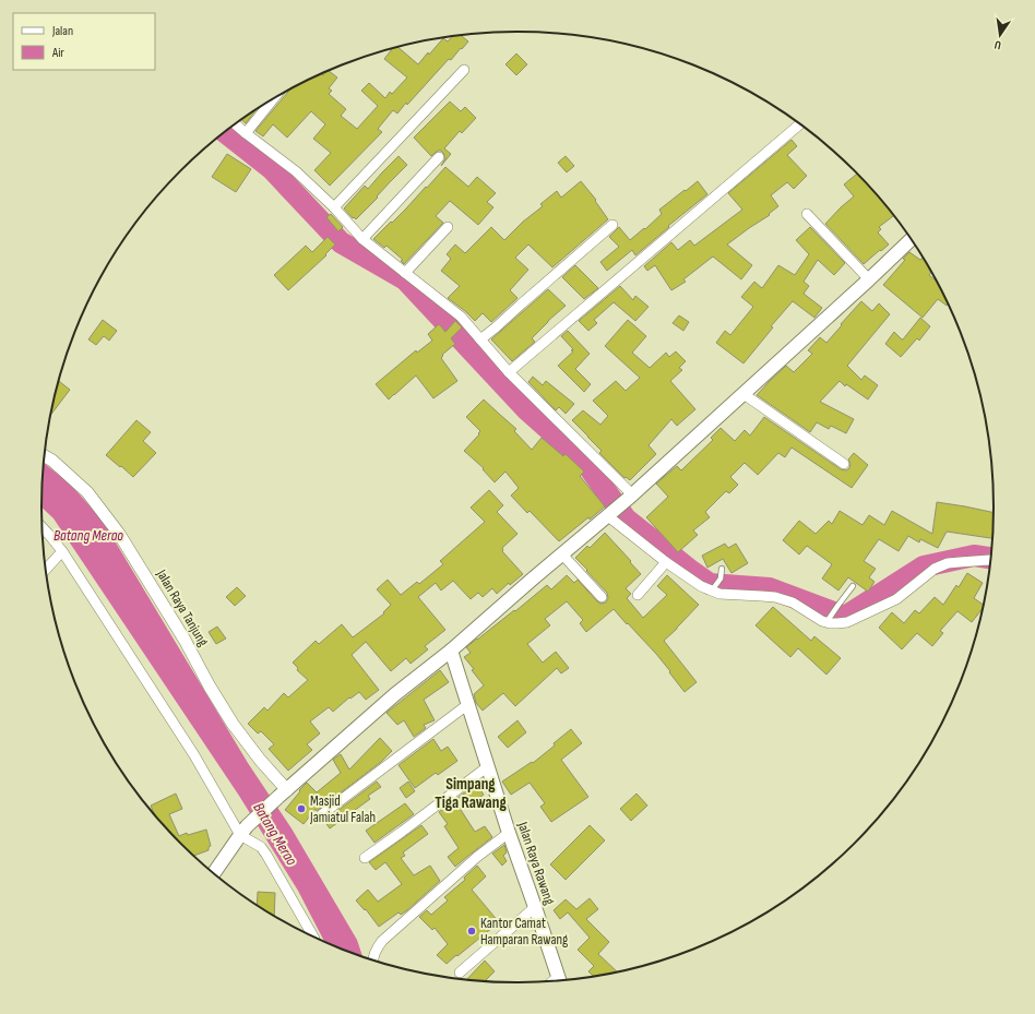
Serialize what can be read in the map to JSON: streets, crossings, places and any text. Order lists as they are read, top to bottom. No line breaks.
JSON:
{"streets":{"main road":["Jalan Raya Rawang"],"street":["Jalan Raya Tanjung"]},"districts":["Simpang Tiga Rawang"],"water":["Batang Merao"],"places":["Masjid Jamiatul Falah","Kantor Camat Hamparan Rawang"],"legend":["Jalan","Air"],"north":"bottom"}
